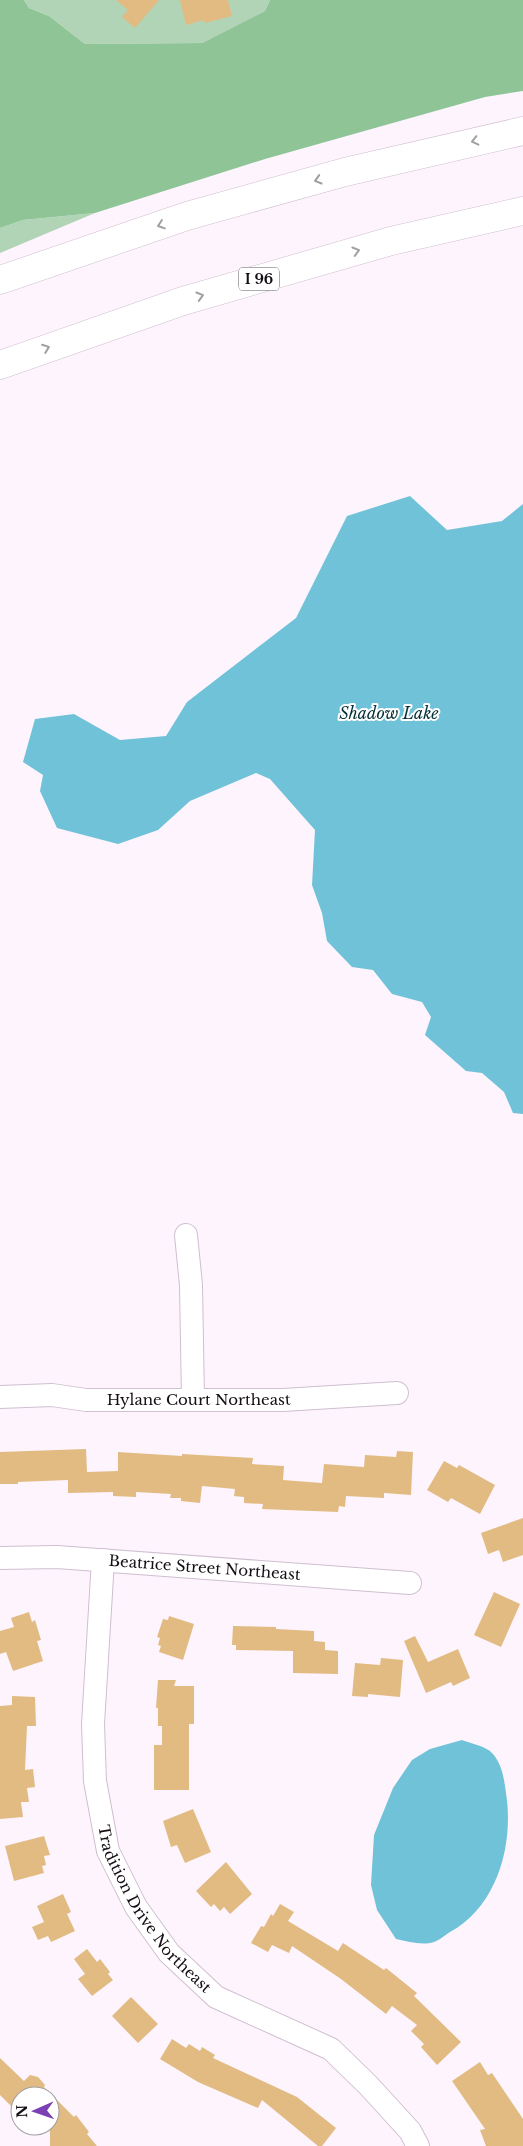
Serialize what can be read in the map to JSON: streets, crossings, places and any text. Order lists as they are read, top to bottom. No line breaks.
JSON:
{"streets":{"highway":["I 96"],"street":["Hylane Court Northeast","Beatrice Street Northeast","Tradition Drive Northeast"]},"crossings":[["Beatrice Street Northeast","Tradition Drive Northeast"]],"water":["Shadow Lake"],"north":"left"}
